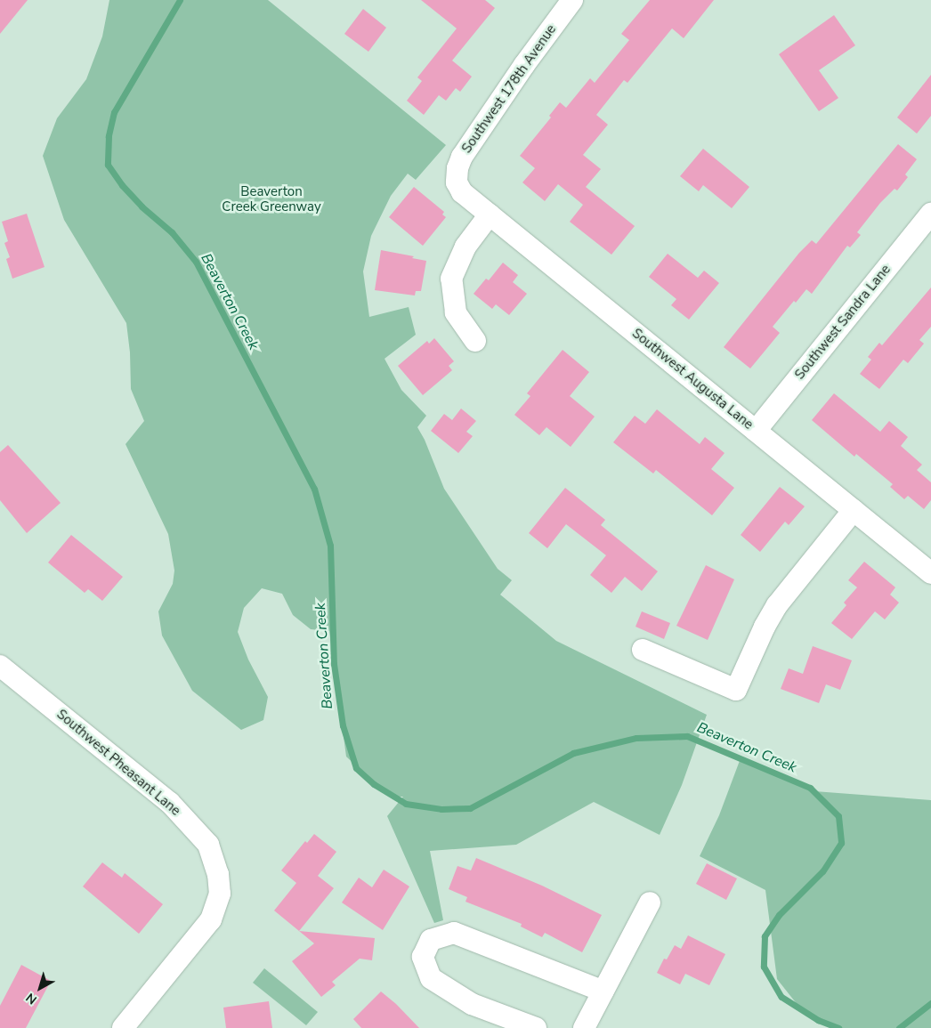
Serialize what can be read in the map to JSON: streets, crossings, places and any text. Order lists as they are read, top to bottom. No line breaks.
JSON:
{"streets":{"street":["Southwest 178th Avenue","Southwest Sandra Lane","Southwest Augusta Lane","Southwest Pheasant Lane"]},"crossings":[["Southwest 178th Avenue","Southwest Augusta Lane"],["Southwest Sandra Lane","Southwest Augusta Lane"]],"water":["Beaverton Creek"],"parks":["Beaverton Creek Greenway"],"north":"bottom left"}
